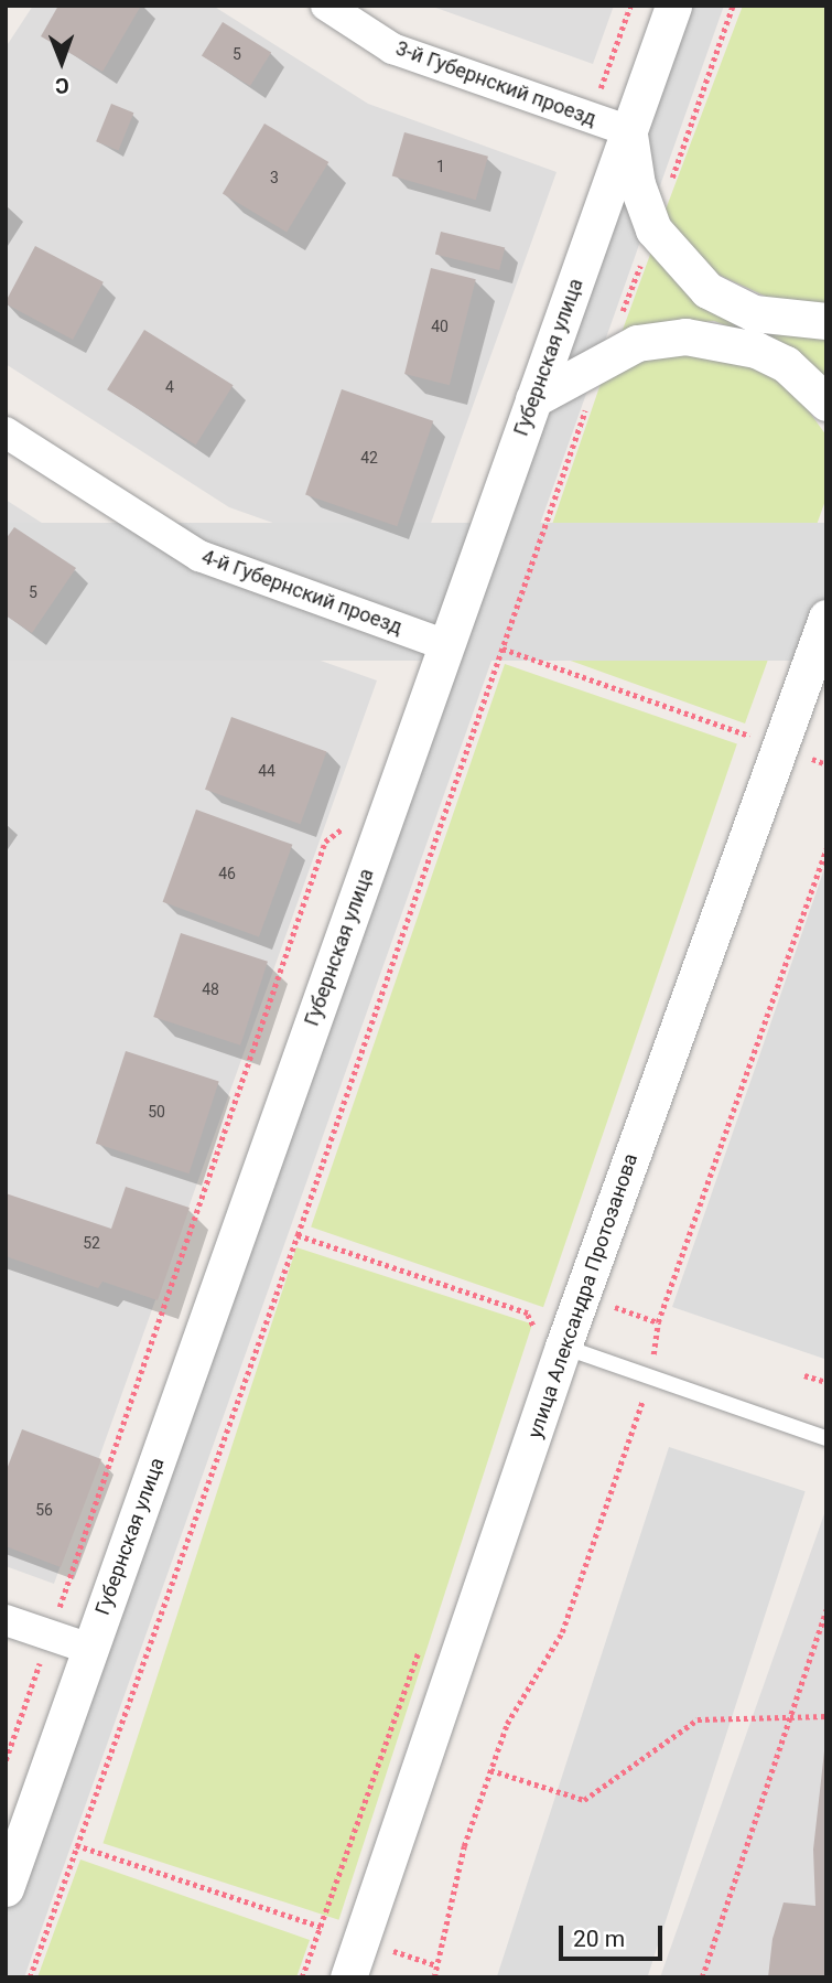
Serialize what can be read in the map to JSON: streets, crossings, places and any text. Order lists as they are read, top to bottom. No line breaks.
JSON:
{"streets":{"street":["3-й Губернский проезд","Губернская улица","4-й Губернский проезд","улица Александра Протозанова"]},"crossings":[["3-й Губернский проезд","Губернская улица"],["Губернская улица","4-й Губернский проезд"]],"house_numbers":["5","1","3","40","4","42","5","44","46","48","50","52","56"],"scale_bar":"20 m","north":"bottom"}
